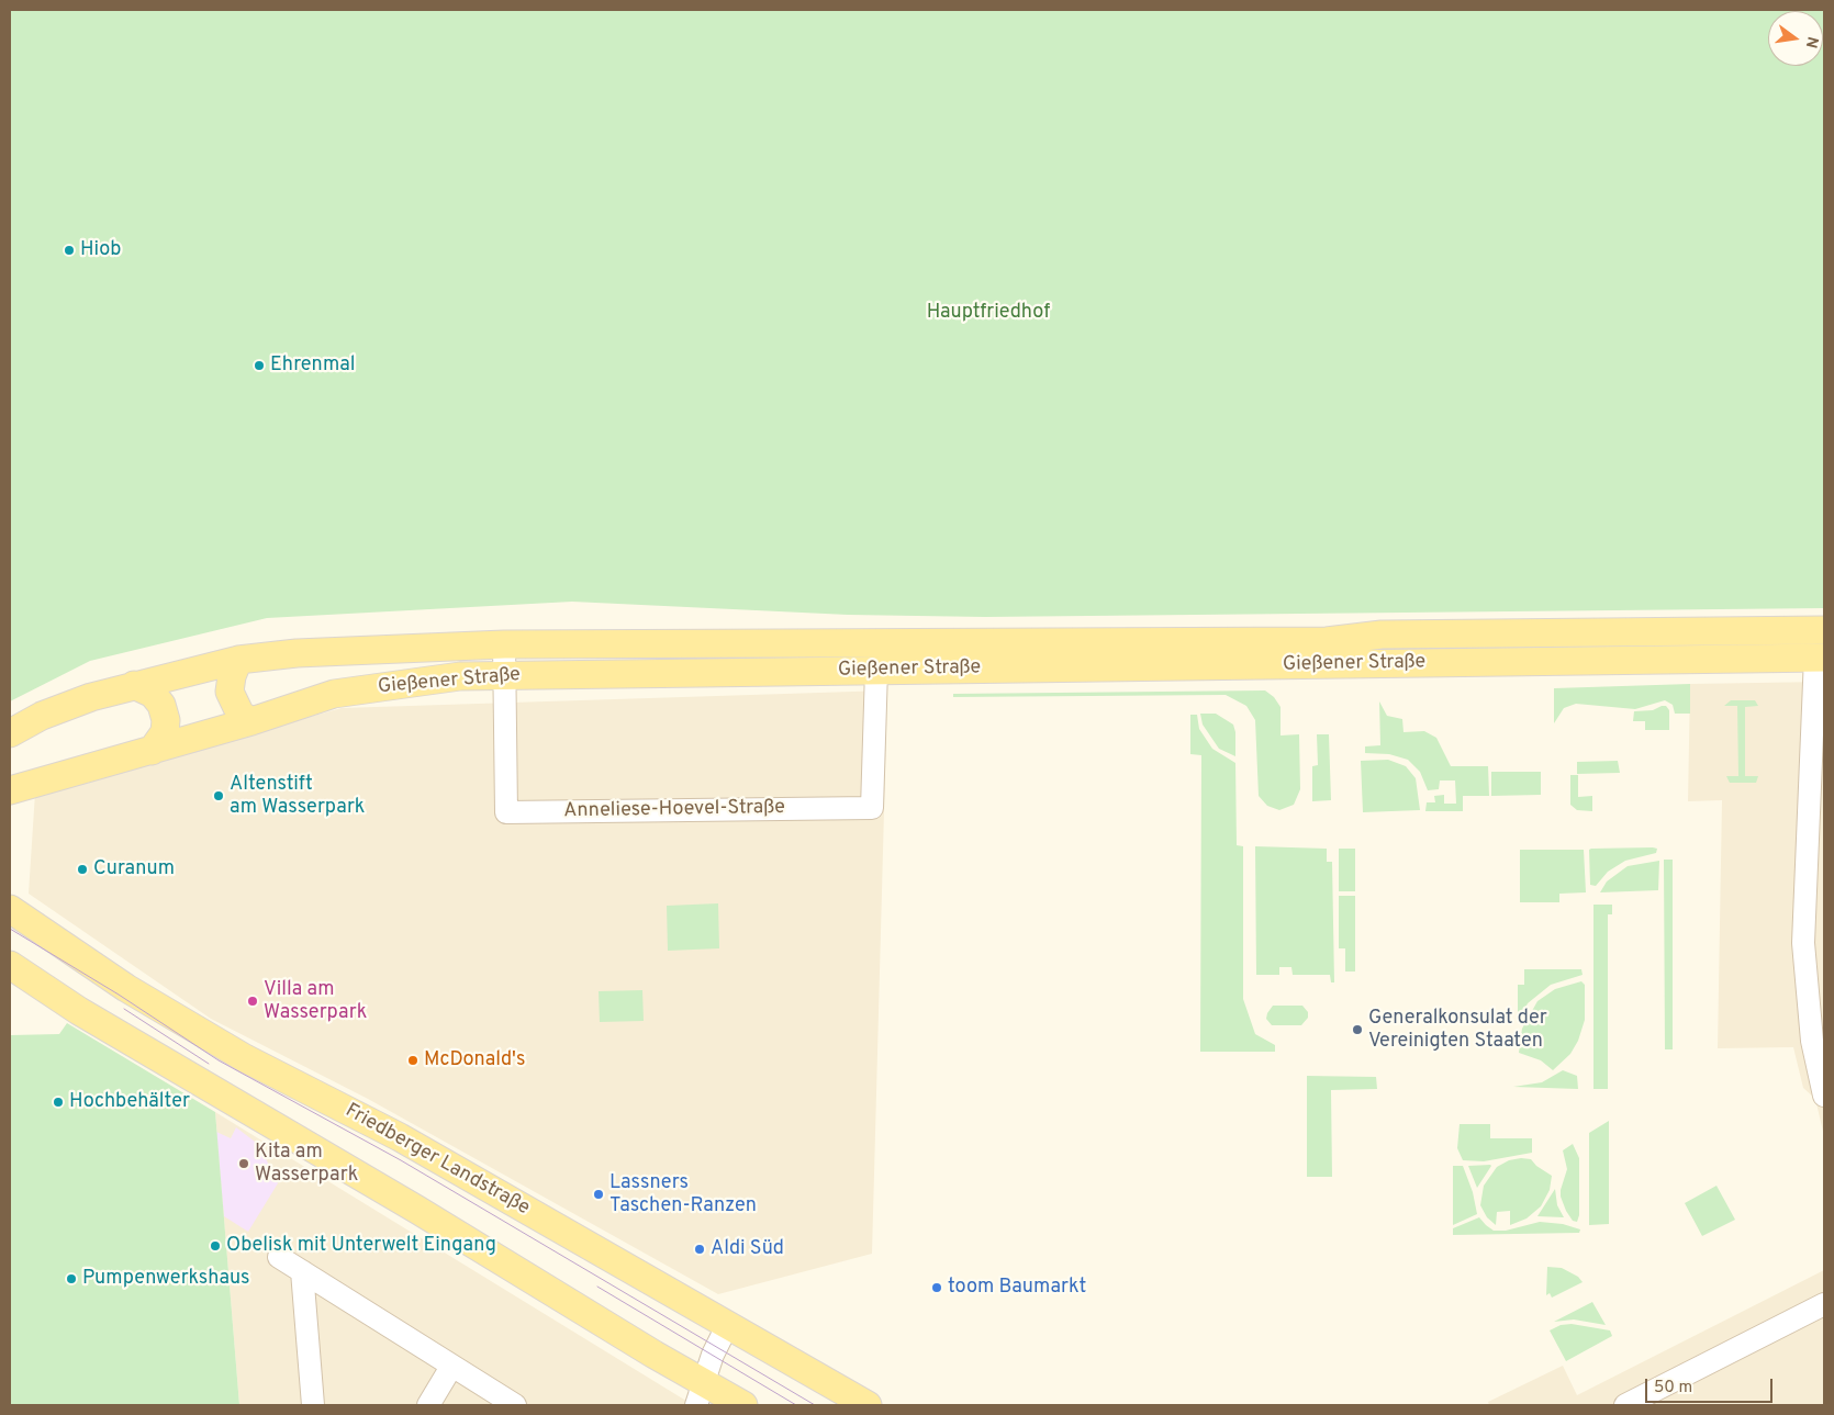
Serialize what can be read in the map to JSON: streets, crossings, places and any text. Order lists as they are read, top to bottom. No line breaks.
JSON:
{"streets":{"main road":["Gießener Straße","Friedberger Landstraße"],"street":["Anneliese-Hoevel-Straße"]},"crossings":[["Gießener Straße","Anneliese-Hoevel-Straße"]],"parks":["Hauptfriedhof"],"places":["Hiob","Ehrenmal","Altenstift am Wasserpark","Curanum","Villa am Wasserpark","Generalkonsulat der Vereinigten Staaten","McDonald's","Hochbehälter","Kita am Wasserpark","Lassners Taschen-Ranzen","Obelisk mit Unterwelt Eingang","Aldi Süd","Pumpenwerkshaus","toom Baumarkt"],"scale_bar":"50 m","north":"right"}
